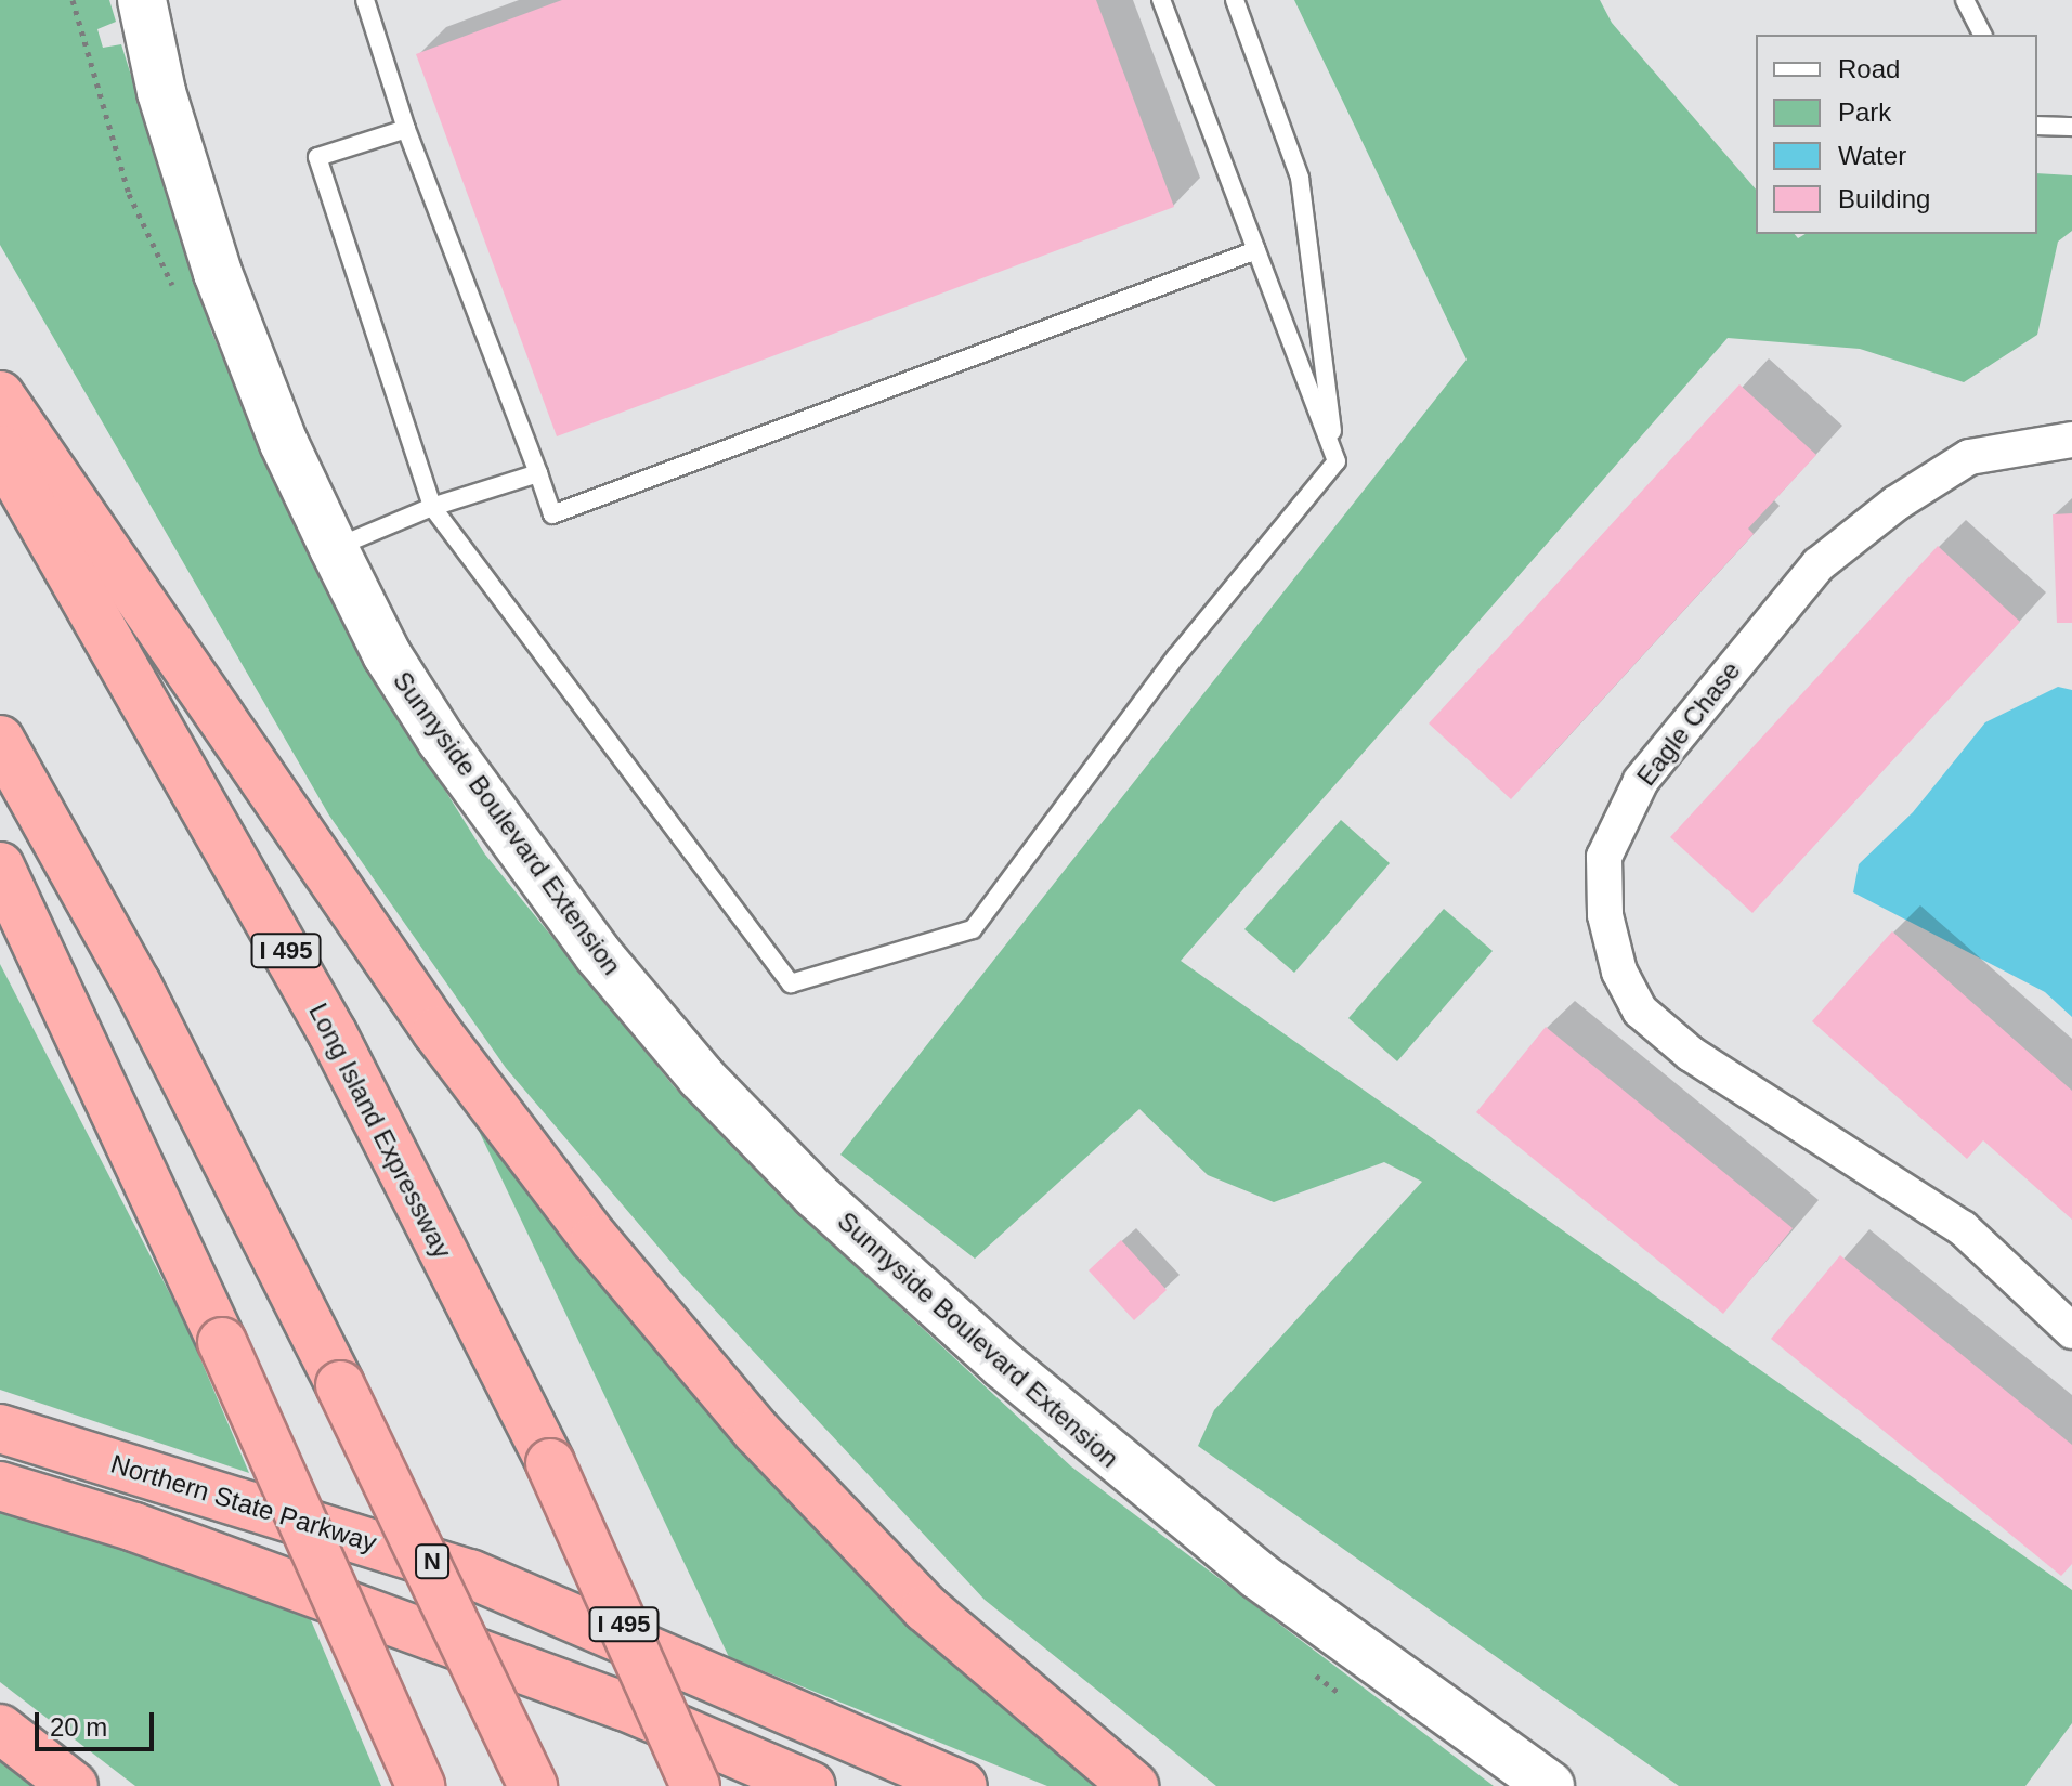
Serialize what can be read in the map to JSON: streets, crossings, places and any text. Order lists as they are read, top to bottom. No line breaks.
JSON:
{"streets":{"highway":["I 495","Long Island Expressway","Northern State Parkway","N"],"main road":["Sunnyside Boulevard Extension"],"street":["Eagle Chase"]},"legend":["Road","Park","Water","Building"],"scale_bar":"20 m"}
